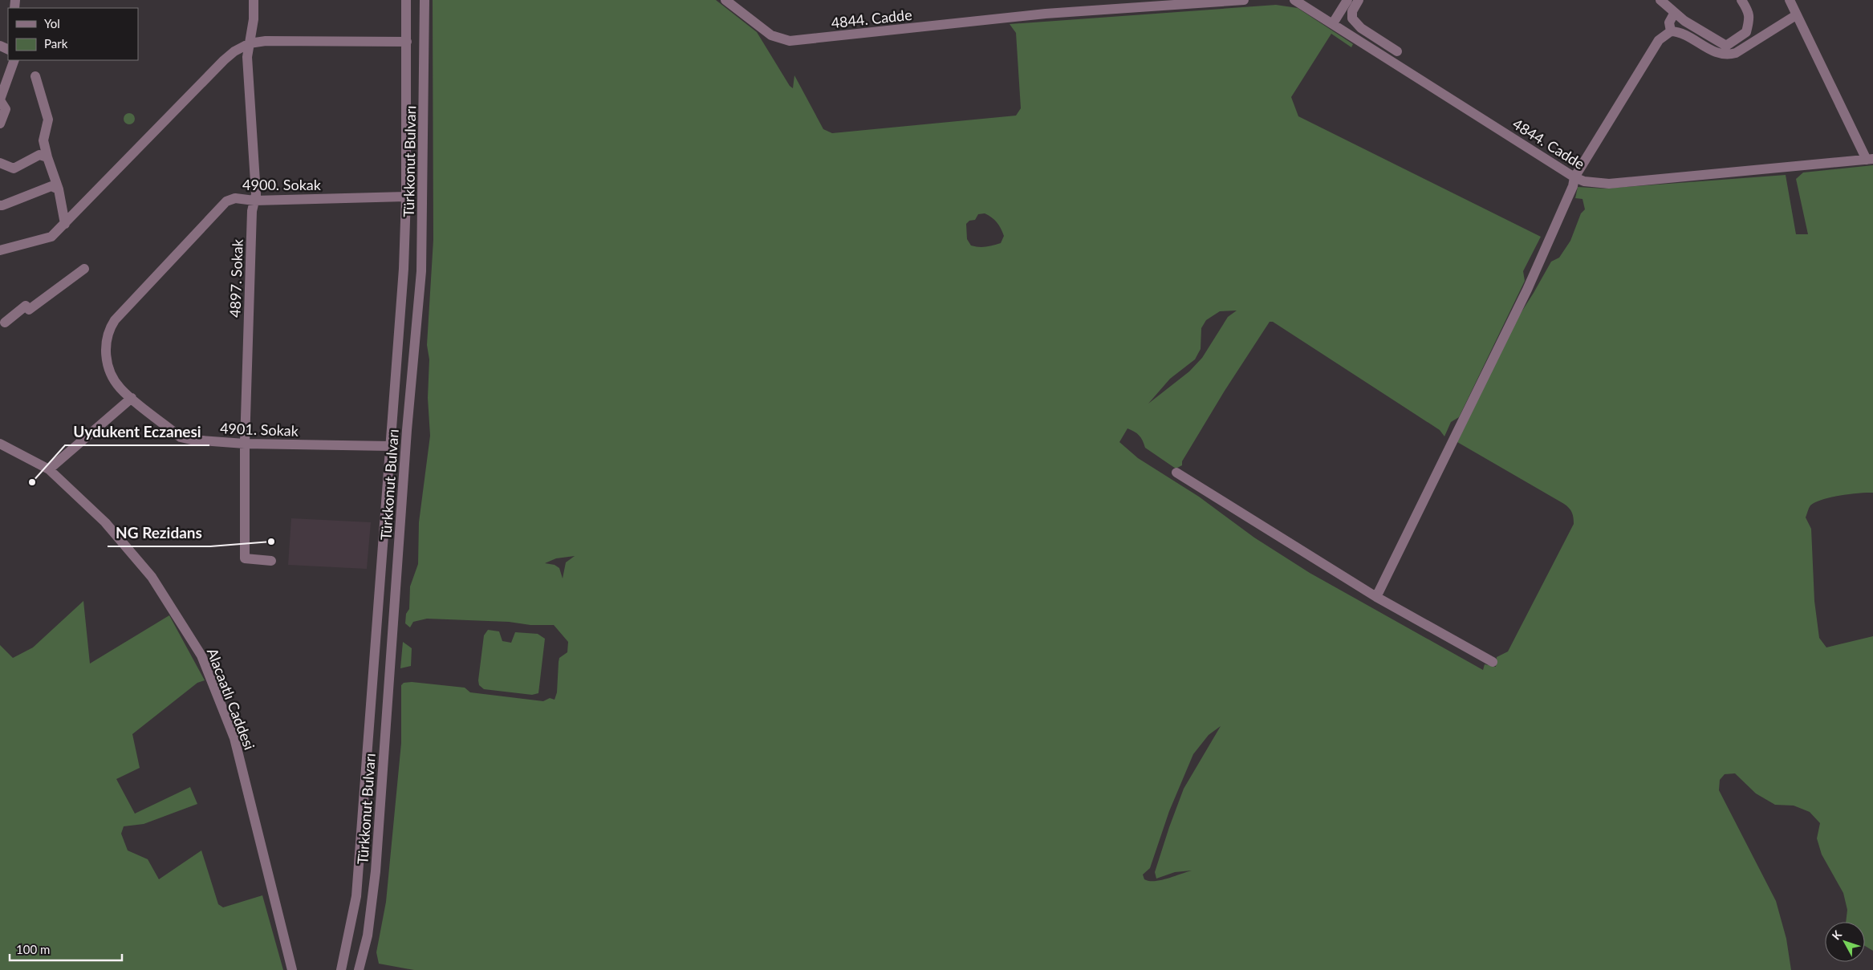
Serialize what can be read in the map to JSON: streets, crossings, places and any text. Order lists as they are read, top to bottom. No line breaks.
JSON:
{"streets":{"street":["4844. Cadde","Türkkonut Bulvarı","4900. Sokak","4897. Sokak","4901. Sokak","Alacaatlı Caddesi"]},"crossings":[["Türkkonut Bulvarı","4900. Sokak"],["Türkkonut Bulvarı","4901. Sokak"],["4900. Sokak","4897. Sokak"],["4900. Sokak","4901. Sokak"],["4897. Sokak","4901. Sokak"]],"places":["Uydukent Eczanesi","NG Rezidans"],"legend":["Yol","Park"],"scale_bar":"100 m","north":"top left"}
